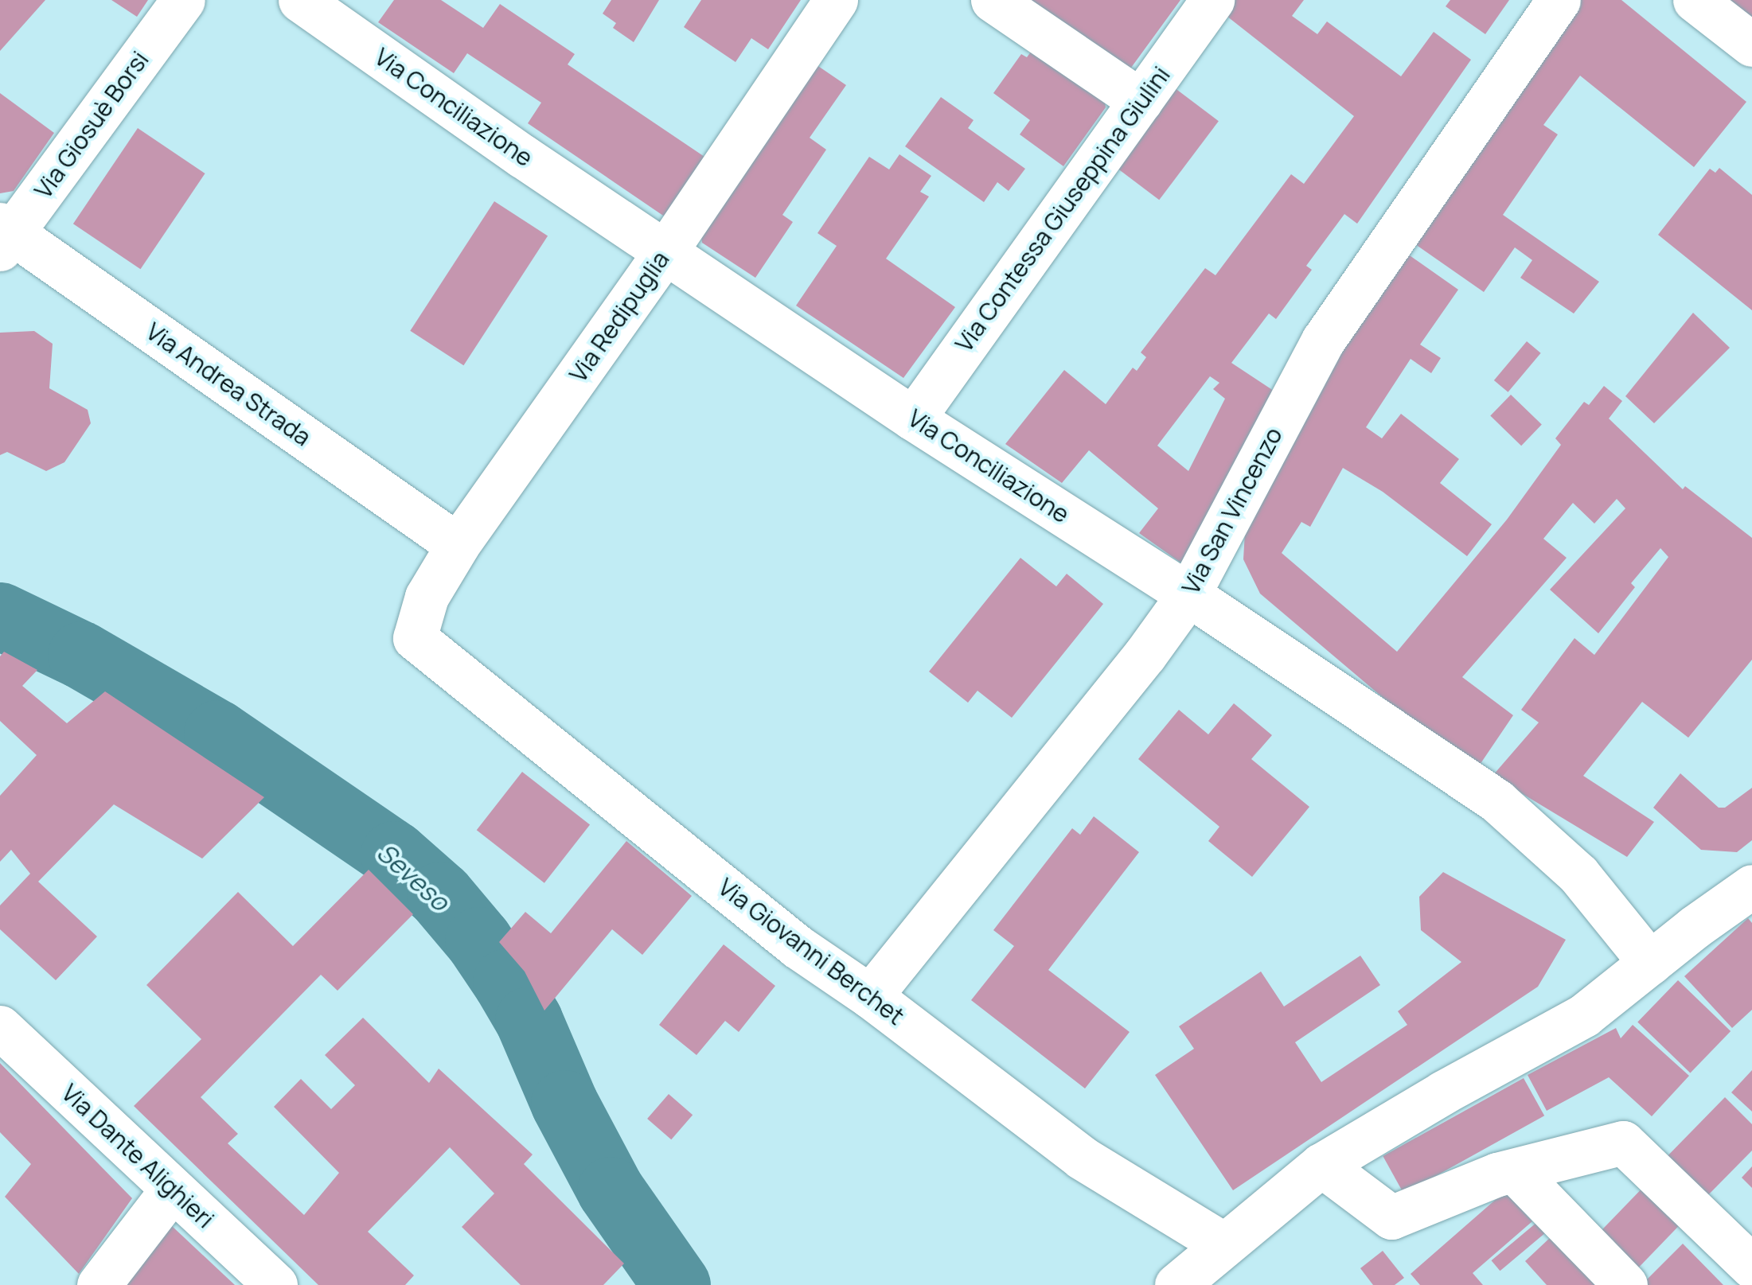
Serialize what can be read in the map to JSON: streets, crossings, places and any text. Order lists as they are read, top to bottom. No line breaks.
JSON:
{"streets":{"street":["Via Conciliazione","Via Giosuè Borsi","Via Contessa Giuseppina Giulini","Via Redipuglia","Via Andrea Strada","Via San Vincenzo","Via Giovanni Berchet","Via Dante Alighieri"]},"crossings":[["Via Conciliazione","Via Contessa Giuseppina Giulini"],["Via Conciliazione","Via Redipuglia"],["Via Conciliazione","Via San Vincenzo"],["Via Giosuè Borsi","Via Andrea Strada"],["Via Redipuglia","Via Andrea Strada"],["Via Redipuglia","Via Giovanni Berchet"],["Via San Vincenzo","Via Giovanni Berchet"]],"water":["Seveso"]}
